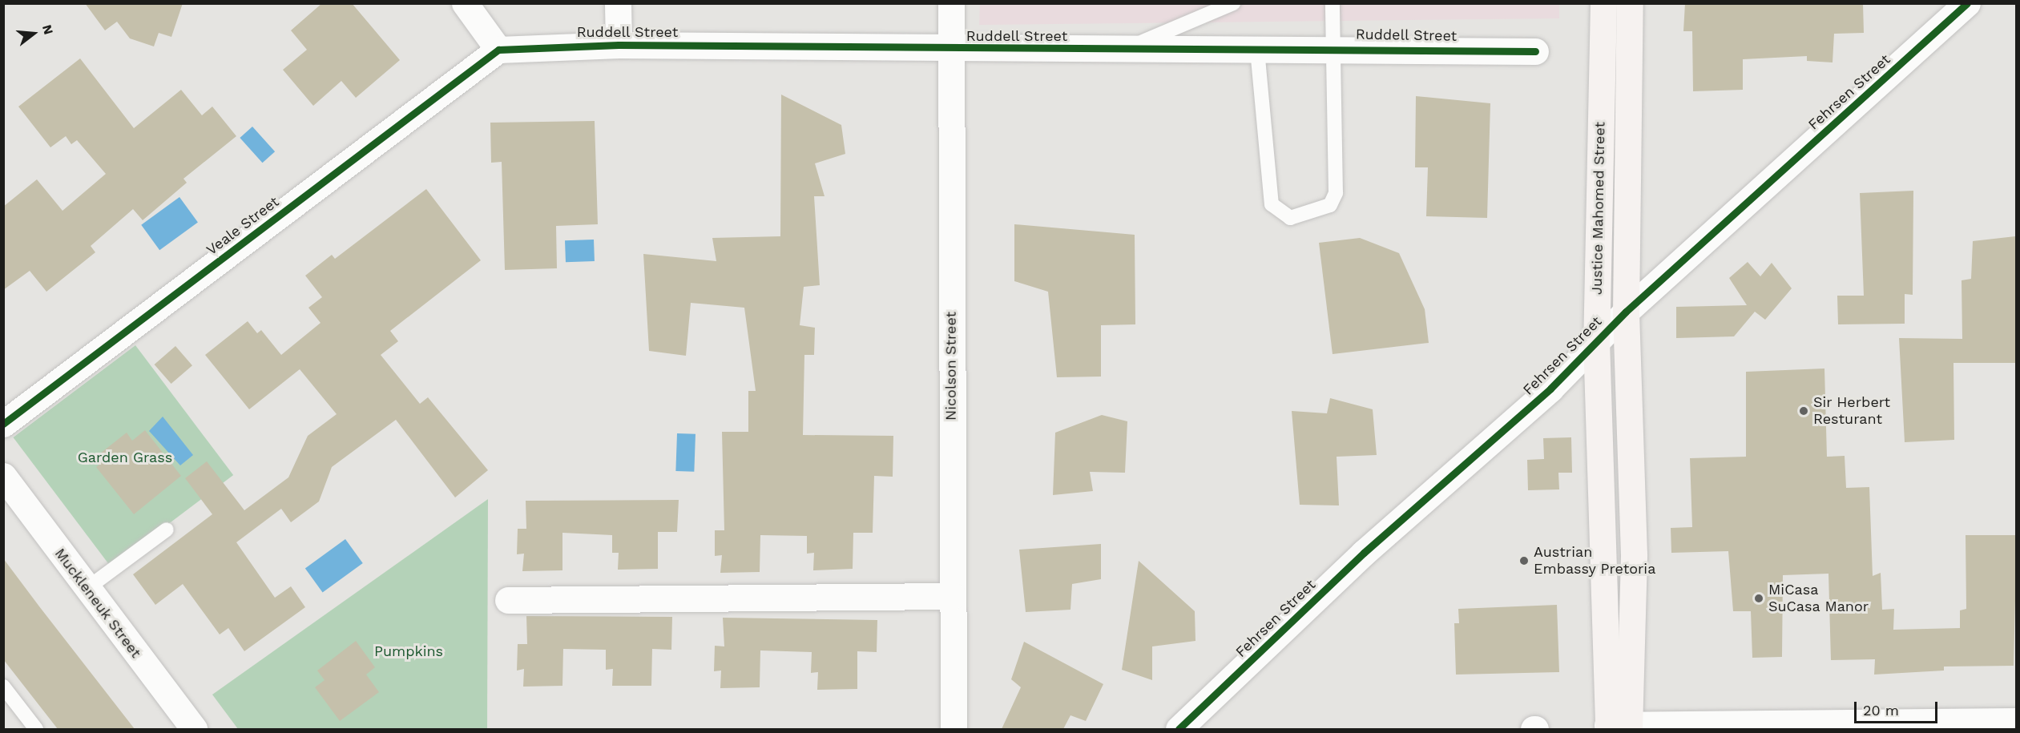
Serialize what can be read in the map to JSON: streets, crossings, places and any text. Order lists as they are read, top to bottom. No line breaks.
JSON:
{"streets":{"main road":["Justice Mahomed Street"],"street":["Ruddell Street","Fehrsen Street","Veale Street","Nicolson Street","Muckleneuk Street"]},"crossings":[["Ruddell Street","Veale Street"],["Ruddell Street","Nicolson Street"],["Fehrsen Street","Justice Mahomed Street"]],"parks":["Garden Grass","Pumpkins"],"places":["Sir Herbert Resturant","Austrian Embassy Pretoria","MiCasa SuCasa Manor"],"scale_bar":"20 m","north":"right"}
